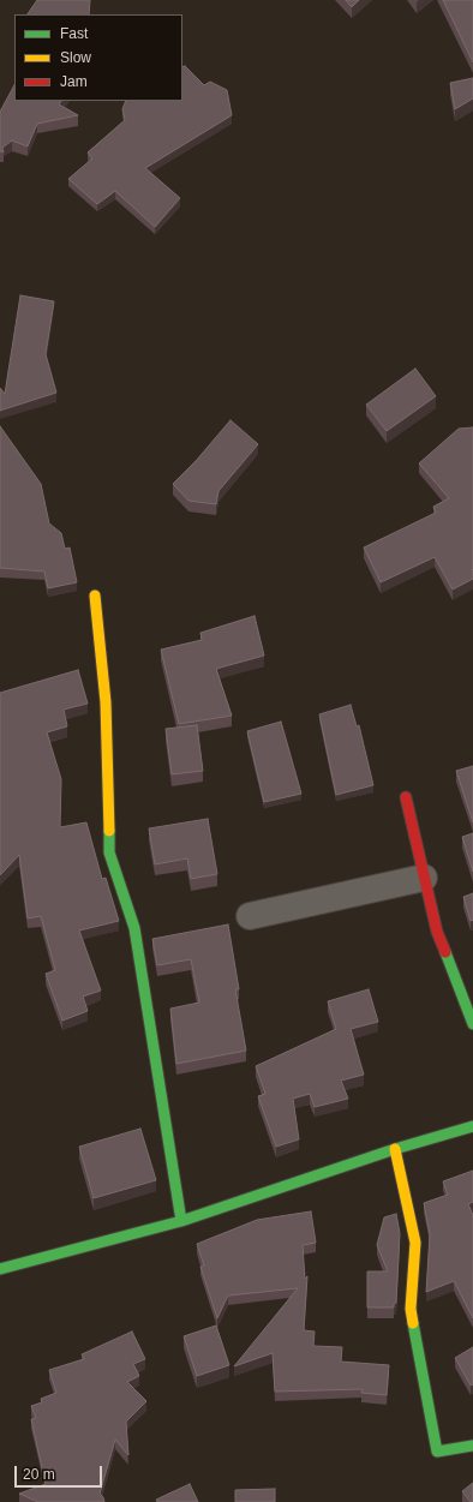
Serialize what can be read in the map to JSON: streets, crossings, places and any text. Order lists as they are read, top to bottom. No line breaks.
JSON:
{"legend":["Fast","Slow","Jam"],"scale_bar":"20 m"}
